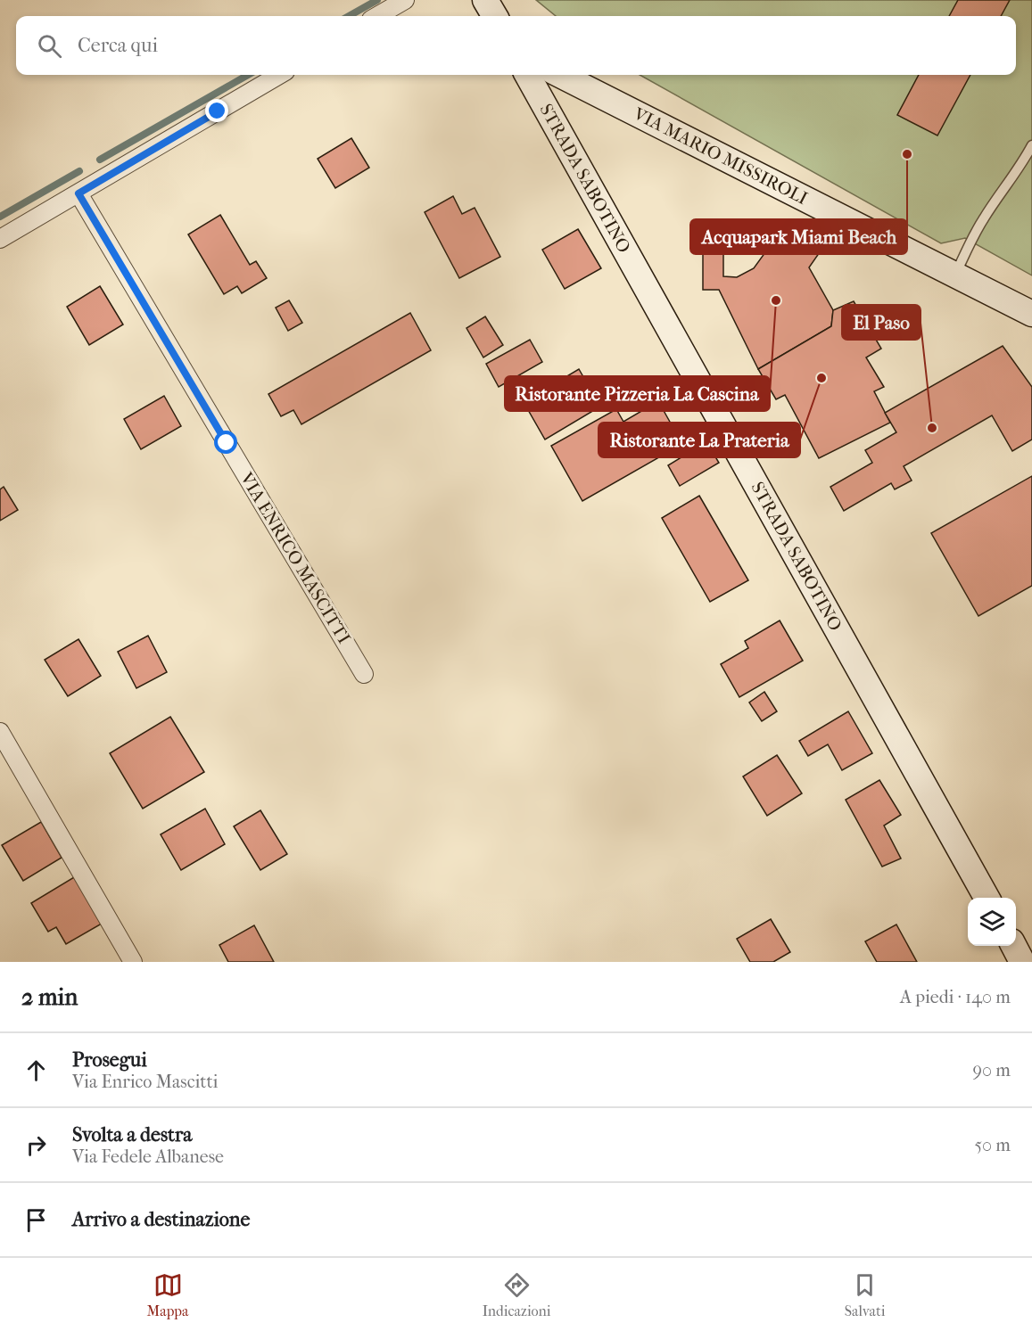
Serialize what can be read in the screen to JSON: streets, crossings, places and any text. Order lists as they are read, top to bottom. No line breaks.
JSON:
{"streets":{"street":["VIA MARIO MISSIROLI","STRADA SABOTINO","VIA ENRICO MASCITTI"]},"places":["Acquapark Miami Beach","Ristorante Pizzeria La Cascina","Ristorante La Prateria","El Paso"],"page":{"search":"Cerca qui","heading":["2 min","A piedi · 140 m"],"list":[["Prosegui","Via Enrico Mascitti","90 m"],["Svolta a destra","Via Fedele Albanese","50 m"],"Arrivo a destinazione"],"nav":["Mappa","Indicazioni","Salvati"]}}
